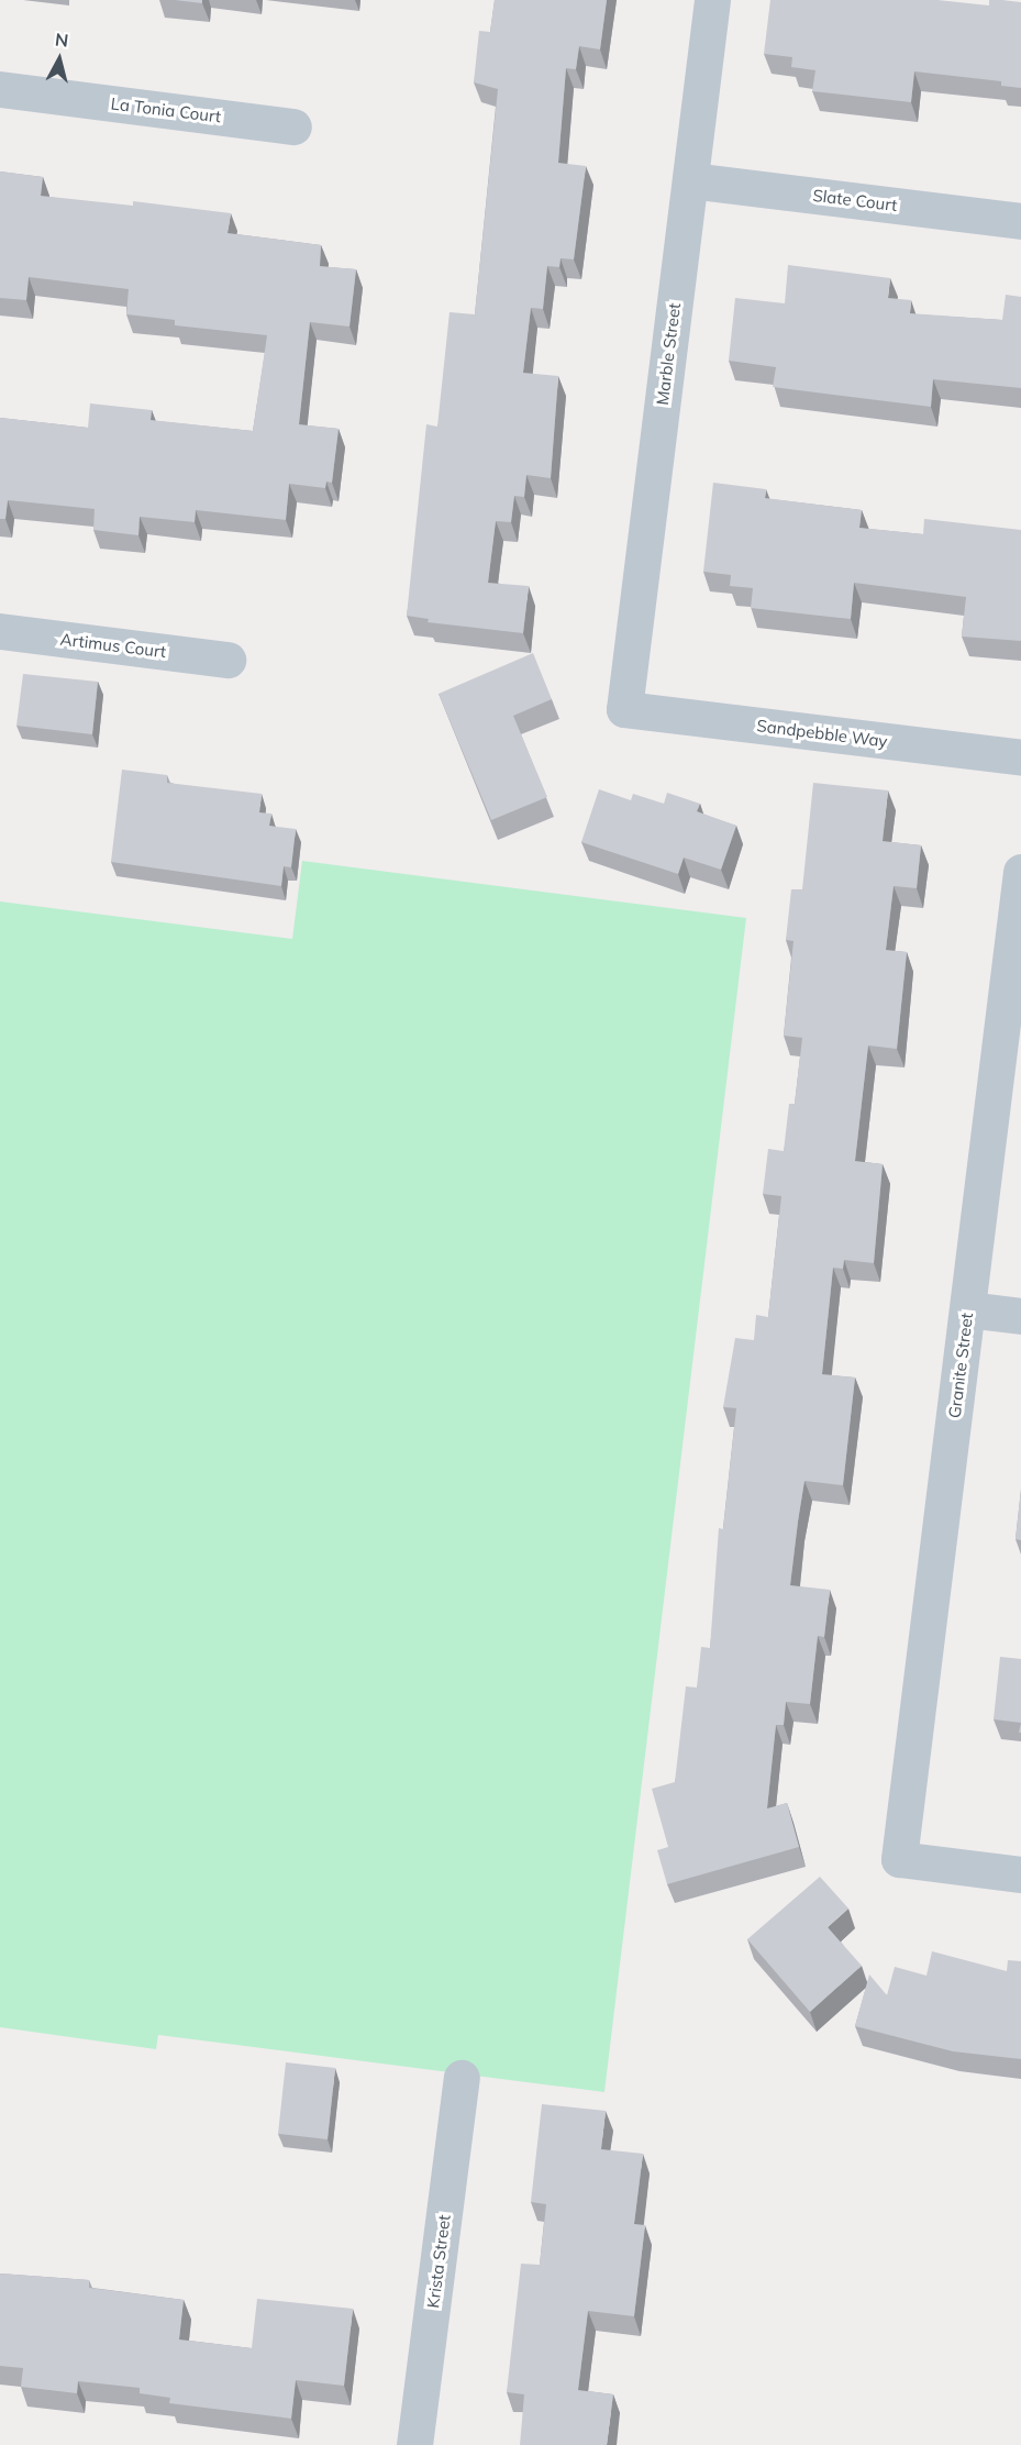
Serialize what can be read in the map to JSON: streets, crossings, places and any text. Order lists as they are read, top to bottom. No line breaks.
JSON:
{"streets":{"street":["La Tonia Court","Slate Court","Marble Street","Artimus Court","Sandpebble Way","Granite Street","Krista Street"]},"crossings":[["Slate Court","Marble Street"],["Marble Street","Sandpebble Way"]],"north":"top"}
